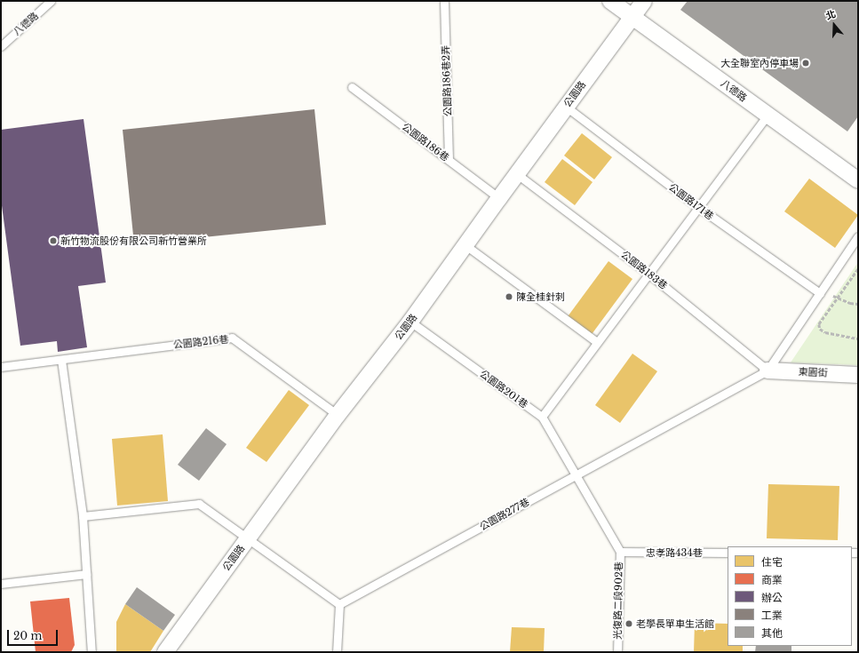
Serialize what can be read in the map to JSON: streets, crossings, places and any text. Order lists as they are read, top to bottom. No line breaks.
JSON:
{"streets":{"street":["八德路","公園路","東園街"],"lane":["公園路186巷2弄","公園路186巷","公園路171巷","公園路183巷","公園路216巷","公園路201巷","公園路277巷","忠孝路434巷","光復路二段902巷"]},"crossings":[["八德路","公園路"],["公園路186巷2弄","公園路186巷"],["公園路","公園路186巷"],["公園路","公園路171巷"],["公園路","公園路183巷"],["公園路","公園路216巷"],["公園路","公園路201巷"],["公園路183巷","東園街"],["公園路183巷","公園路277巷"],["東園街","公園路277巷"],["公園路201巷","公園路277巷"],["公園路201巷","光復路二段902巷"],["公園路277巷","光復路二段902巷"],["忠孝路434巷","光復路二段902巷"]],"places":["大全聯室內停車場","新竹物流股份有限公司新竹營業所","陳全桂針刺","老學長單車生活館"],"legend":["住宅","商業","辦公","工業","其他"],"scale_bar":"20 m","north":"top"}
